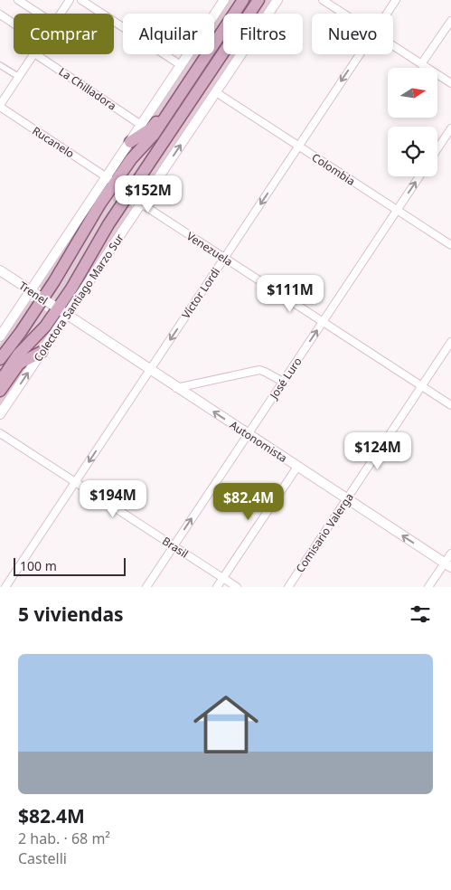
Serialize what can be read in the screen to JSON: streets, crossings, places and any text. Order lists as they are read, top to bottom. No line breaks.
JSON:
{"streets":{"street":["La Chilladora","Rucanelo","Colombia","Venezuela","Trenel","Víctor Lordi","Colectora Santiago Marzo Sur","José Luro","Autonomista","Comisario Valerga","Brasil"]},"crossings":[["Rucanelo","Venezuela"],["Colombia","Víctor Lordi"],["Colombia","Colectora Santiago Marzo Sur"],["Colombia","José Luro"],["Venezuela","Víctor Lordi"],["Venezuela","Colectora Santiago Marzo Sur"],["Venezuela","José Luro"],["Venezuela","Comisario Valerga"],["Trenel","Colectora Santiago Marzo Sur"],["Trenel","Autonomista"],["Víctor Lordi","Autonomista"],["Víctor Lordi","Brasil"],["Colectora Santiago Marzo Sur","Autonomista"],["José Luro","Autonomista"],["José Luro","Brasil"],["Autonomista","Comisario Valerga"]],"one_way":["Víctor Lordi","Autonomista"],"scale_bar":"100 m","north":"right","page":{"chip":["Comprar","Alquilar","Filtros","Nuevo"],"price":["$152M","$111M","$124M","$194M","$82.4M"],"scale":"100 m","heading":"5 viviendas","list":[{"name":"$82.4M","note":"2 hab. · 68 m² · Castelli"}]}}
